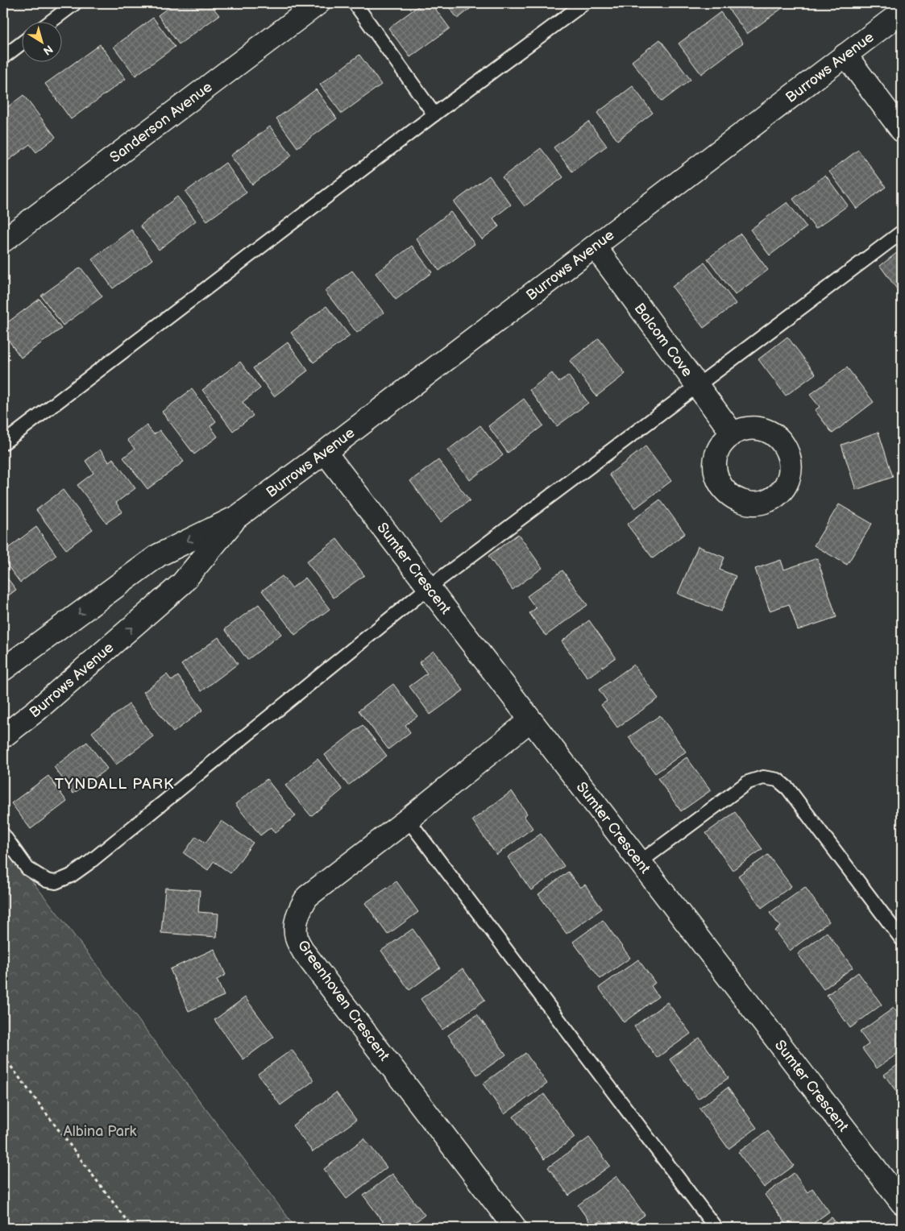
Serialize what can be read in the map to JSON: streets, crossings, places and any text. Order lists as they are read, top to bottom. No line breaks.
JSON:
{"streets":{"street":["Burrows Avenue","Sanderson Avenue","Balcom Cove","Sumter Crescent","Greenhoven Crescent"]},"crossings":[["Burrows Avenue","Balcom Cove"],["Burrows Avenue","Sumter Crescent"],["Sumter Crescent","Greenhoven Crescent"]],"districts":["TYNDALL PARK"],"parks":["Albina Park"],"north":"bottom right"}
